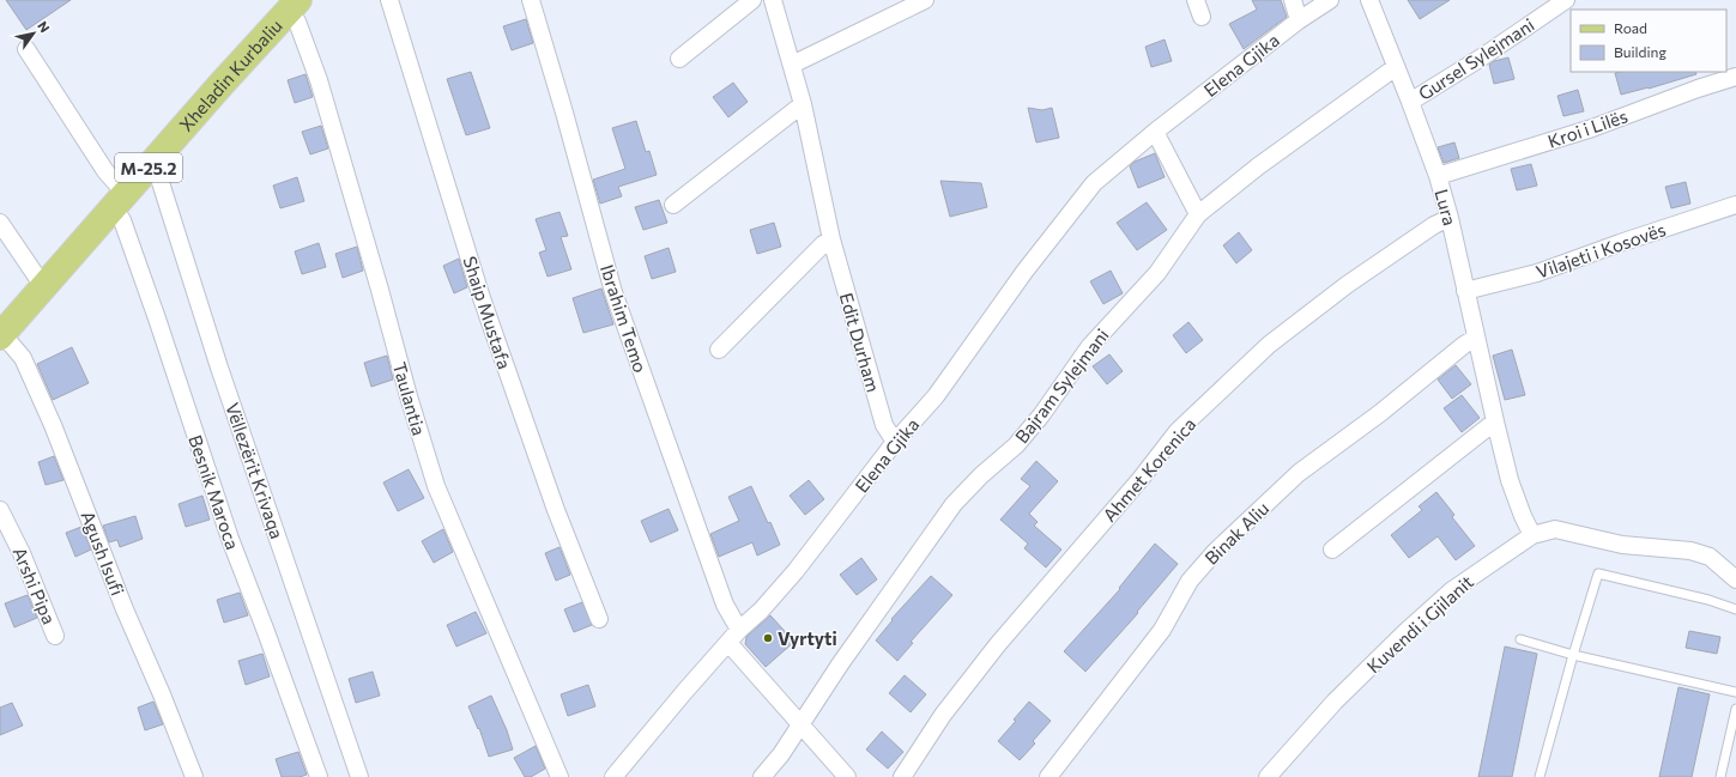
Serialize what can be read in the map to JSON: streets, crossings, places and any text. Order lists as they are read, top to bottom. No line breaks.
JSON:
{"streets":{"main road":["Xheladin Kurbaliu","M-25.2"],"street":["Gursel Sylejmani","Elena Gjika","Kroi i Lilës","Lura","Vilajeti i Kosovës","Shaip Mustafa","Ibrahim Temo","Edit Durham","Bajram Sylejmani","Taulantia","Ahmet Korenica","Vëllezërit Krivaqa","Besnik Maroca","Binak Aliu","Agush Isufi","Arshi Pipa","Kuvendi i Gjilanit"]},"crossings":[["Gursel Sylejmani","Lura"],["Elena Gjika","Ibrahim Temo"],["Elena Gjika","Edit Durham"],["Xheladin Kurbaliu","Taulantia"],["Xheladin Kurbaliu","Vëllezërit Krivaqa"],["Xheladin Kurbaliu","Besnik Maroca"],["Xheladin Kurbaliu","Agush Isufi"],["Kroi i Lilës","Lura"],["Lura","Vilajeti i Kosovës"],["Lura","Bajram Sylejmani"],["Lura","Ahmet Korenica"],["Lura","Binak Aliu"],["Lura","Kuvendi i Gjilanit"]],"places":["Vyrtyti"],"legend":["Road","Building"],"north":"top right"}
